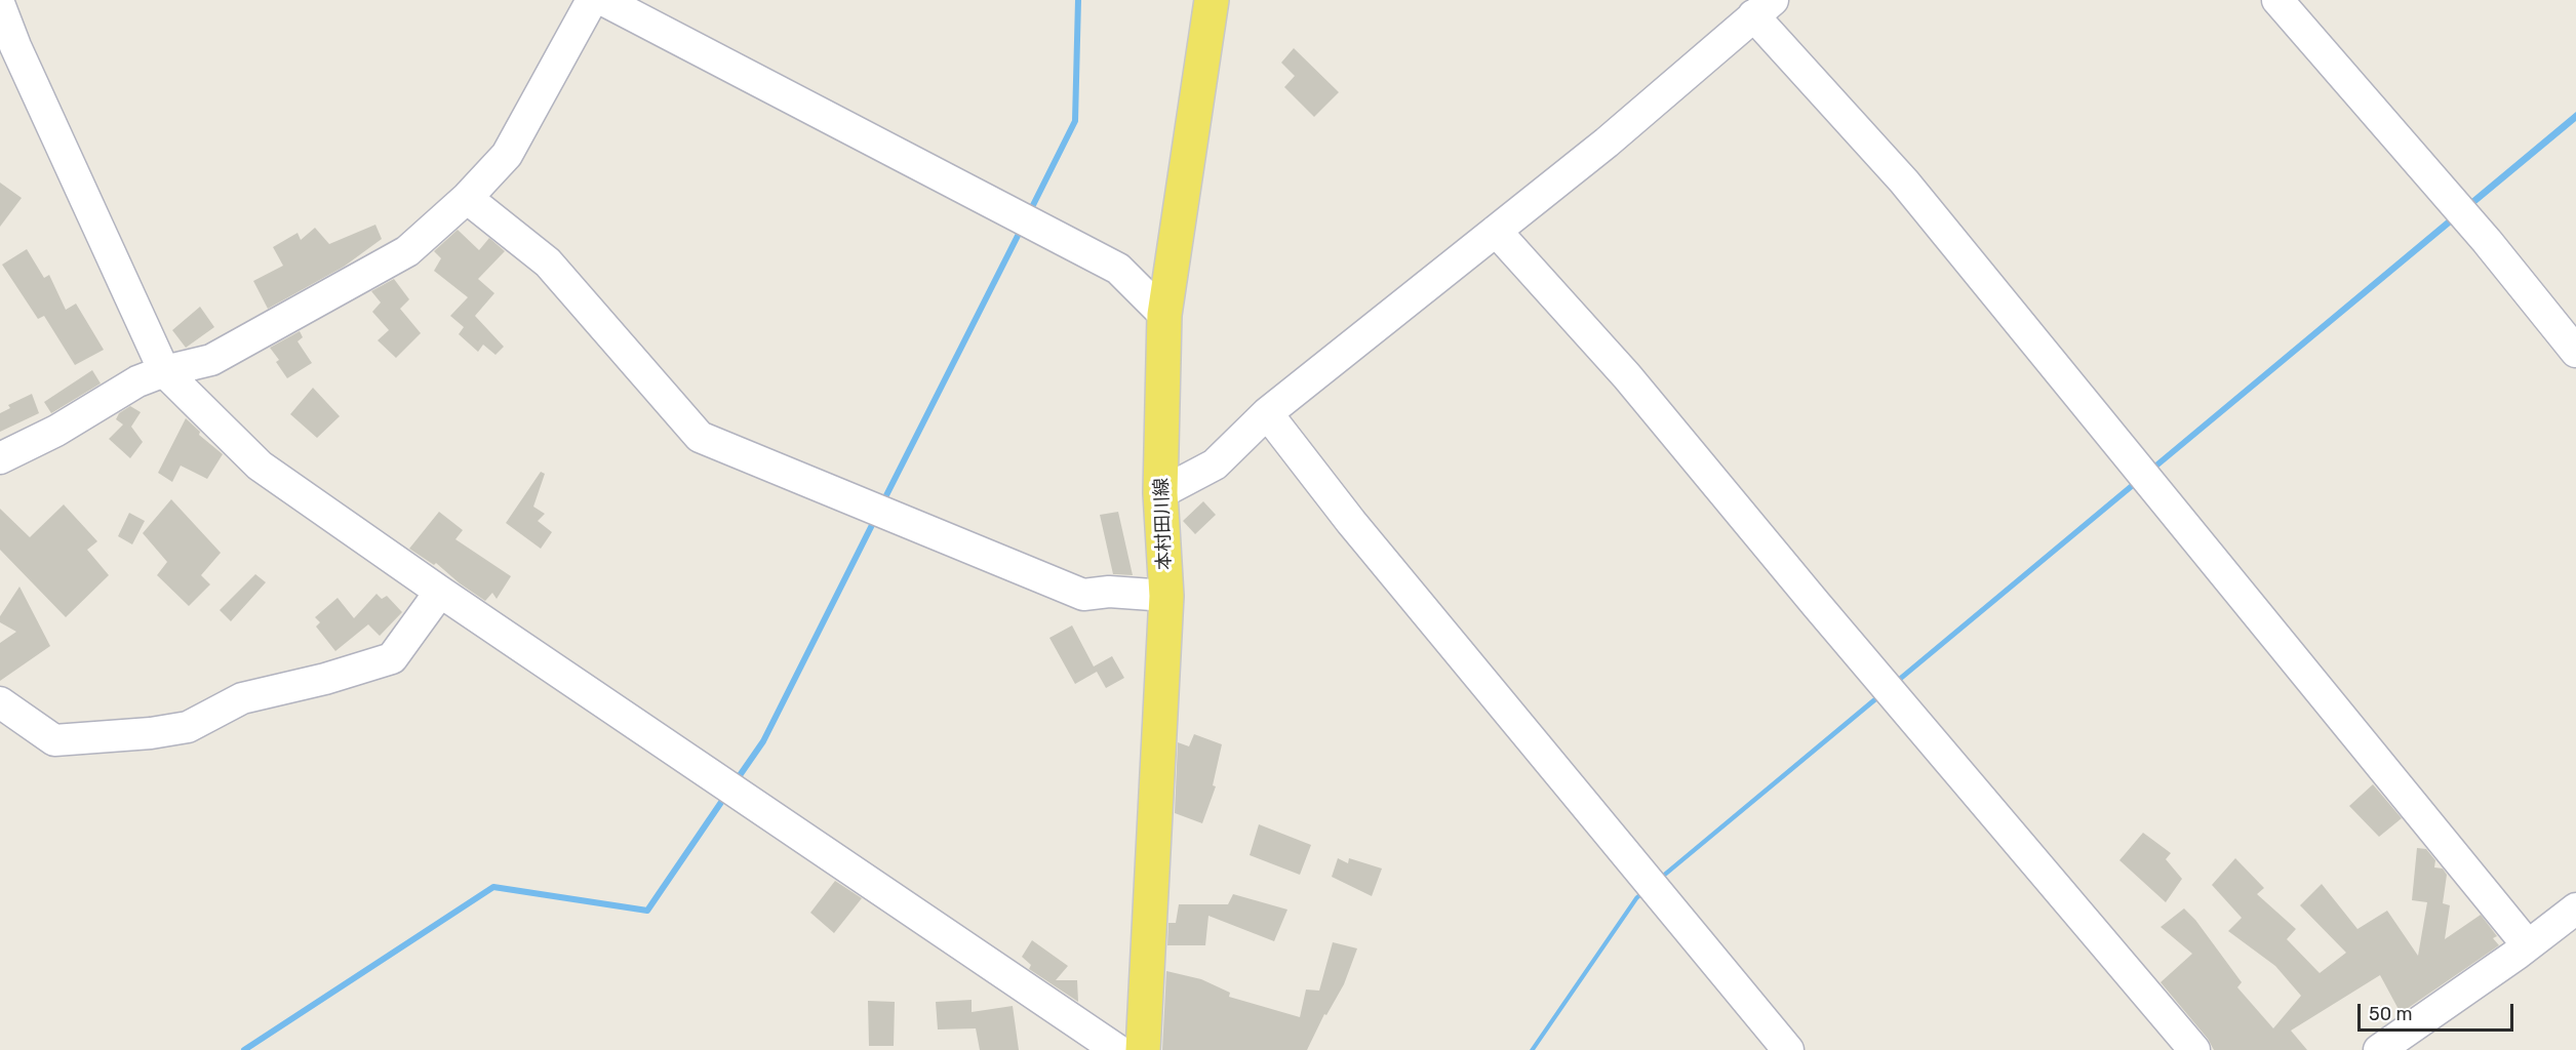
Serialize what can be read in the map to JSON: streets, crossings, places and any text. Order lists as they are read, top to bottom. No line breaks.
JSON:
{"streets":{"main road":["本村田川線"]},"scale_bar":"50 m"}
